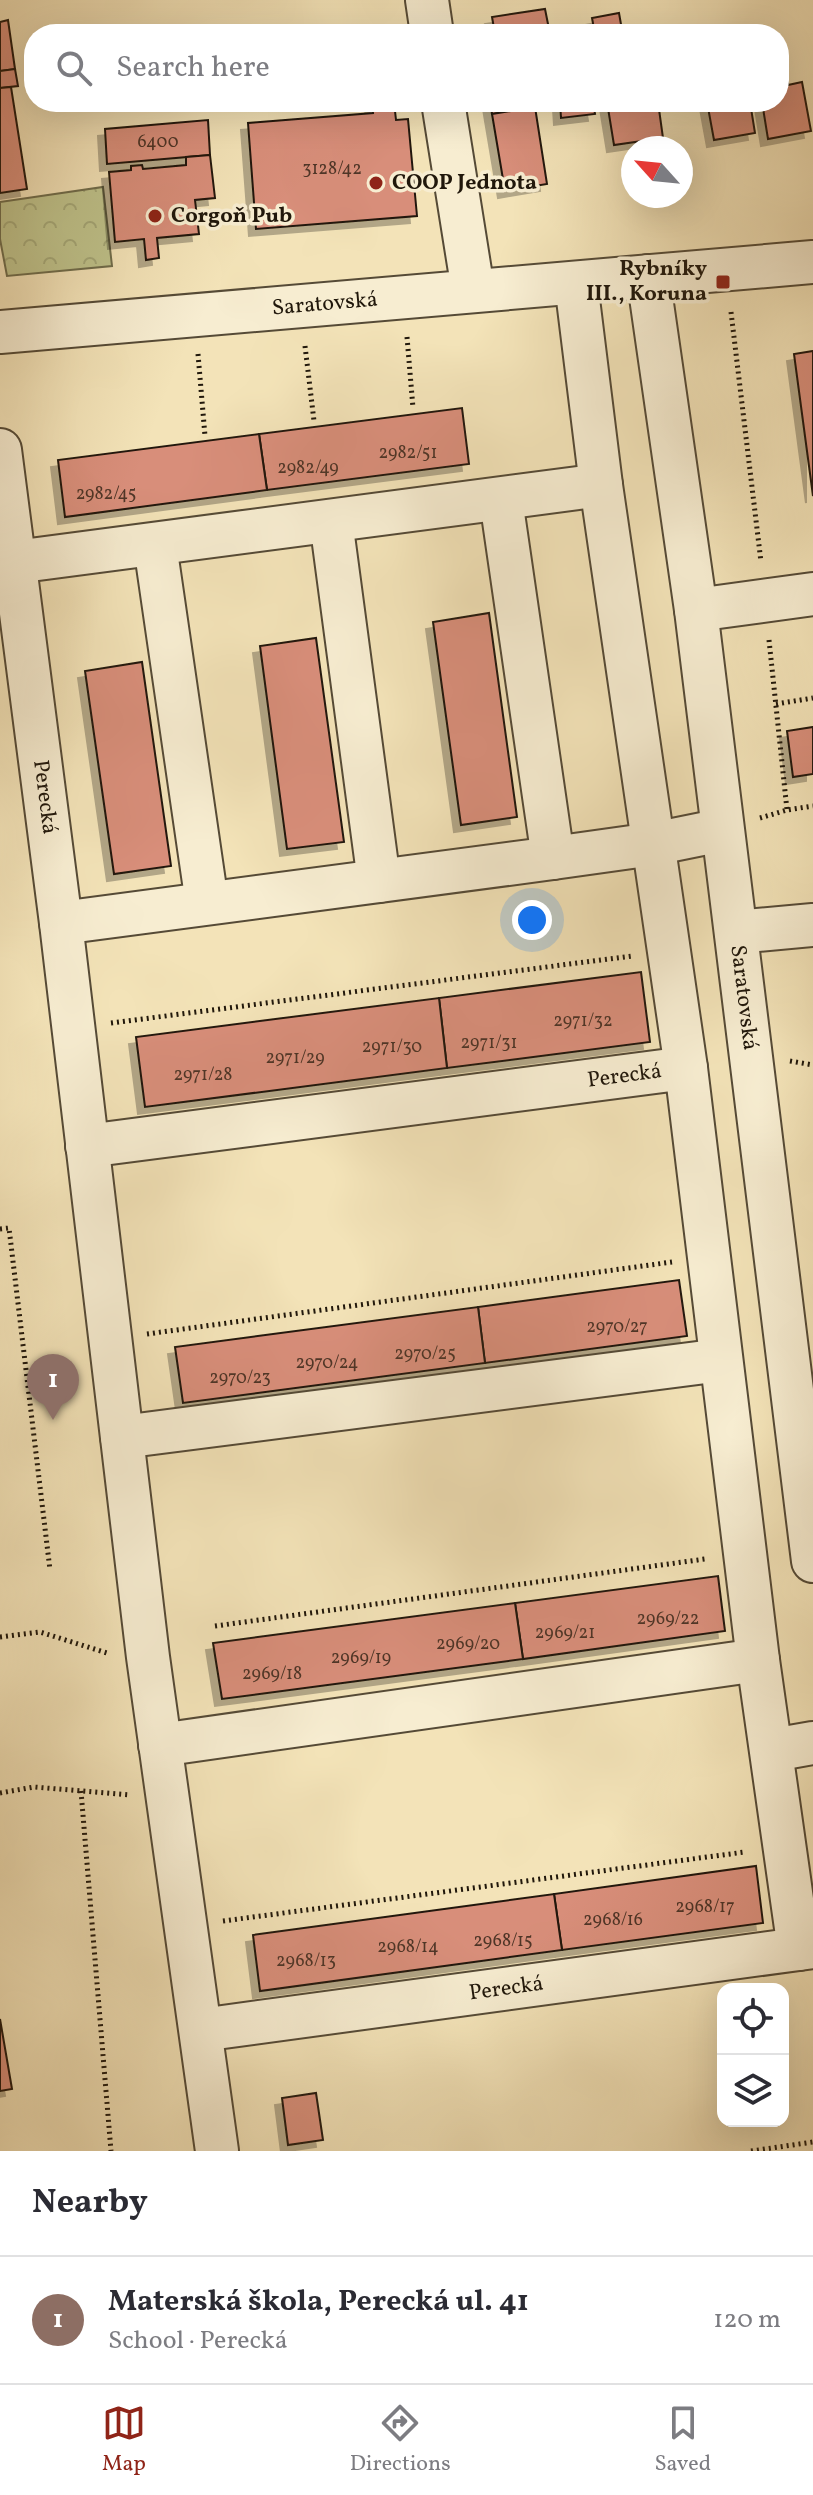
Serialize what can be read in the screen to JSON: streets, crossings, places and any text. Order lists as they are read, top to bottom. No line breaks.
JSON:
{"streets":{"street":["Saratovská","Perecká"]},"places":{"other":["COOP Jednota","Corgoň Pub"],"transit":["Rybníky III., Koruna"]},"house_numbers":["6400","3128/42","2982/51","2982/49","2982/45","2971/32","2971/31","2971/30","2971/29","2971/28","2970/27","2970/25","2970/24","2970/23","2969/22","2969/21","2969/20","2969/19","2969/18","2968/17","2968/16","2968/15","2968/14","2968/13"],"north":"top left","page":{"search":"Search here","pins":"1","heading":"Nearby","list":[{"mark":"1","name":"Materská škola, Perecká ul. 41","note":"School · Perecká","value":"120 m"}],"nav":["Map","Directions","Saved"]}}
